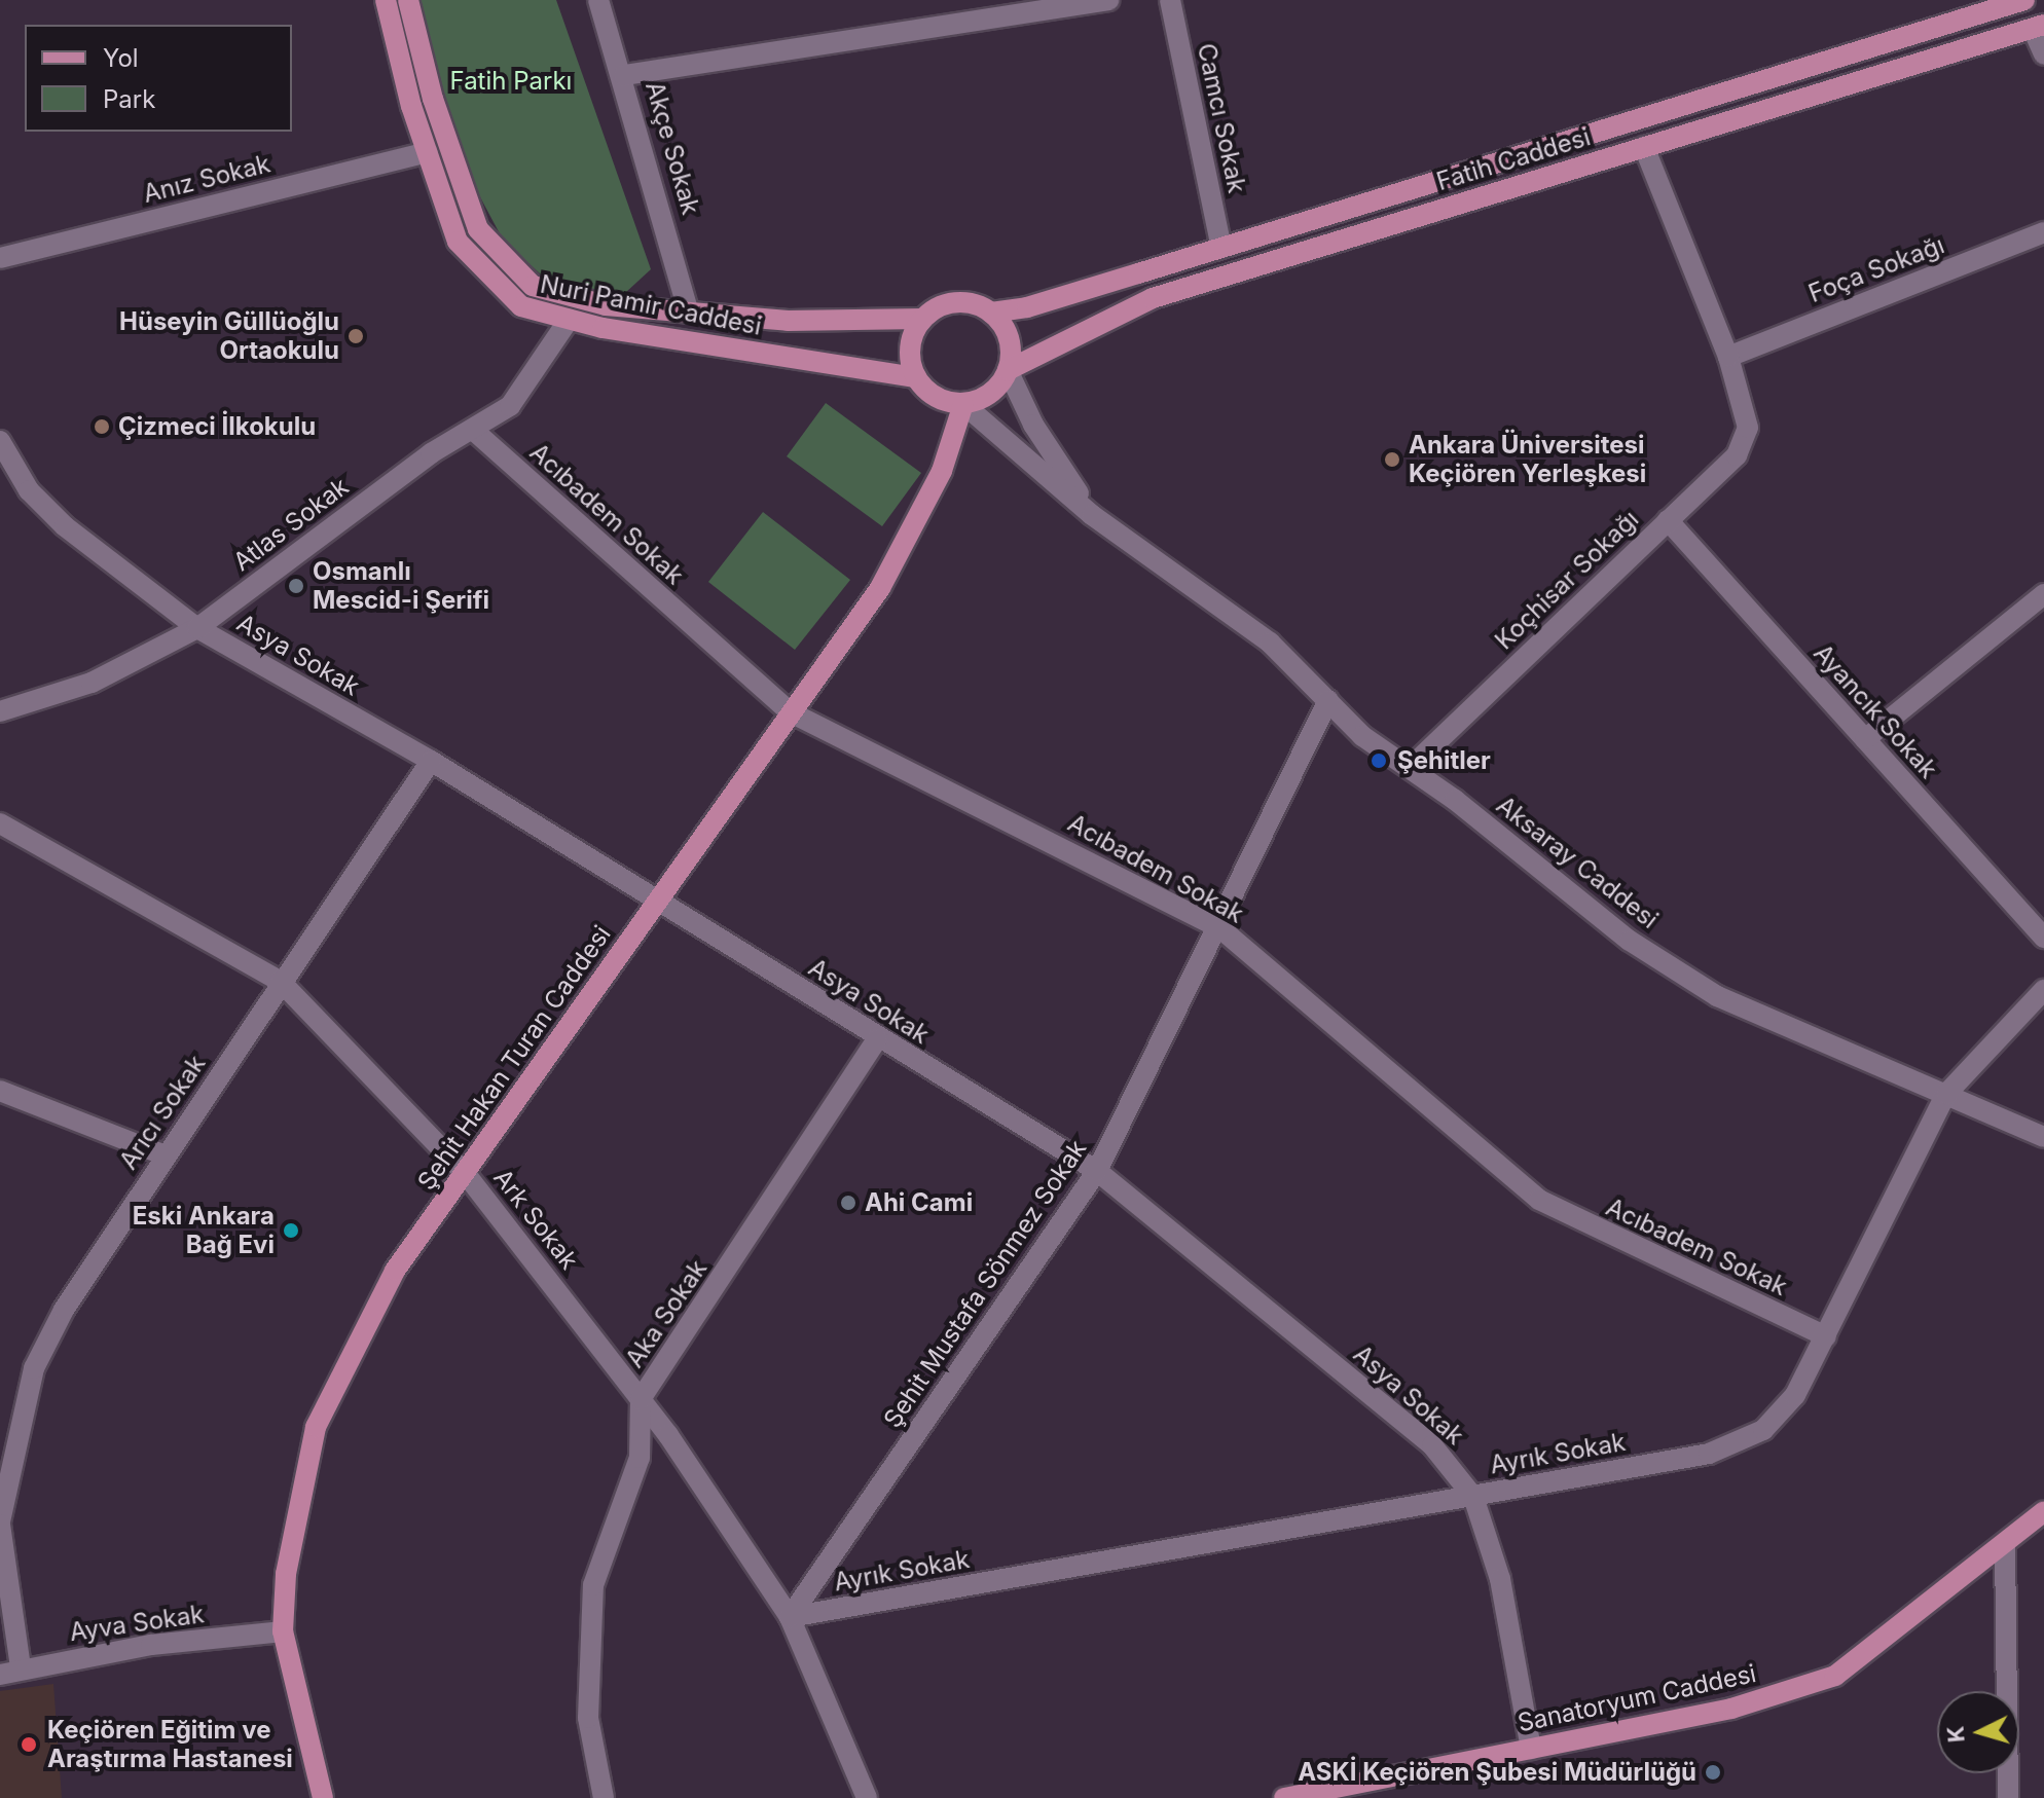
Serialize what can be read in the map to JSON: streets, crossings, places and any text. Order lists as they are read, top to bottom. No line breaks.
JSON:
{"streets":{"main road":["Fatih Caddesi","Nuri Pamir Caddesi","Şehit Hakan Turan Caddesi","Sanatoryum Caddesi"],"street":["Camcı Sokak","Akçe Sokak","Anız Sokak","Foça Sokağı","Acıbadem Sokak","Atlas Sokak","Koçhisar Sokağı","Asya Sokak","Ayancık Sokak","Aksaray Caddesi","Arıcı Sokak","Ark Sokak","Şehit Mustafa Sönmez Sokak","Aka Sokak","Ayrık Sokak","Ayva Sokak"]},"crossings":[["Camcı Sokak","Fatih Caddesi"],["Akçe Sokak","Nuri Pamir Caddesi"],["Fatih Caddesi","Nuri Pamir Caddesi"],["Fatih Caddesi","Koçhisar Sokağı"],["Fatih Caddesi","Aksaray Caddesi"],["Fatih Caddesi","Şehit Hakan Turan Caddesi"],["Anız Sokak","Nuri Pamir Caddesi"],["Foça Sokağı","Koçhisar Sokağı"],["Nuri Pamir Caddesi","Atlas Sokak"],["Nuri Pamir Caddesi","Aksaray Caddesi"],["Nuri Pamir Caddesi","Şehit Hakan Turan Caddesi"],["Acıbadem Sokak","Atlas Sokak"],["Acıbadem Sokak","Şehit Hakan Turan Caddesi"],["Acıbadem Sokak","Şehit Mustafa Sönmez Sokak"],["Acıbadem Sokak","Ayrık Sokak"],["Atlas Sokak","Asya Sokak"],["Koçhisar Sokağı","Ayancık Sokak"],["Koçhisar Sokağı","Aksaray Caddesi"],["Asya Sokak","Şehit Hakan Turan Caddesi"],["Asya Sokak","Arıcı Sokak"],["Asya Sokak","Şehit Mustafa Sönmez Sokak"],["Asya Sokak","Aka Sokak"],["Asya Sokak","Ayrık Sokak"],["Asya Sokak","Sanatoryum Caddesi"],["Aksaray Caddesi","Şehit Hakan Turan Caddesi"],["Aksaray Caddesi","Şehit Mustafa Sönmez Sokak"],["Aksaray Caddesi","Ayrık Sokak"],["Şehit Hakan Turan Caddesi","Ark Sokak"],["Şehit Hakan Turan Caddesi","Ayva Sokak"],["Arıcı Sokak","Ark Sokak"],["Ark Sokak","Şehit Mustafa Sönmez Sokak"],["Ark Sokak","Aka Sokak"],["Ark Sokak","Ayrık Sokak"],["Şehit Mustafa Sönmez Sokak","Ayrık Sokak"]],"parks":["Fatih Parkı"],"places":["Hüseyin Güllüoğlu Ortaokulu","Çizmeci İlkokulu","Ankara Üniversitesi Keçiören Yerleşkesi","Osmanlı Mescid-i Şerifi","Şehitler","Ahi Cami","Eski Ankara Bağ Evi","Keçiören Eğitim ve Araştırma Hastanesi","ASKİ Keçiören Şubesi Müdürlüğü"],"legend":["Yol","Park"],"north":"left"}
